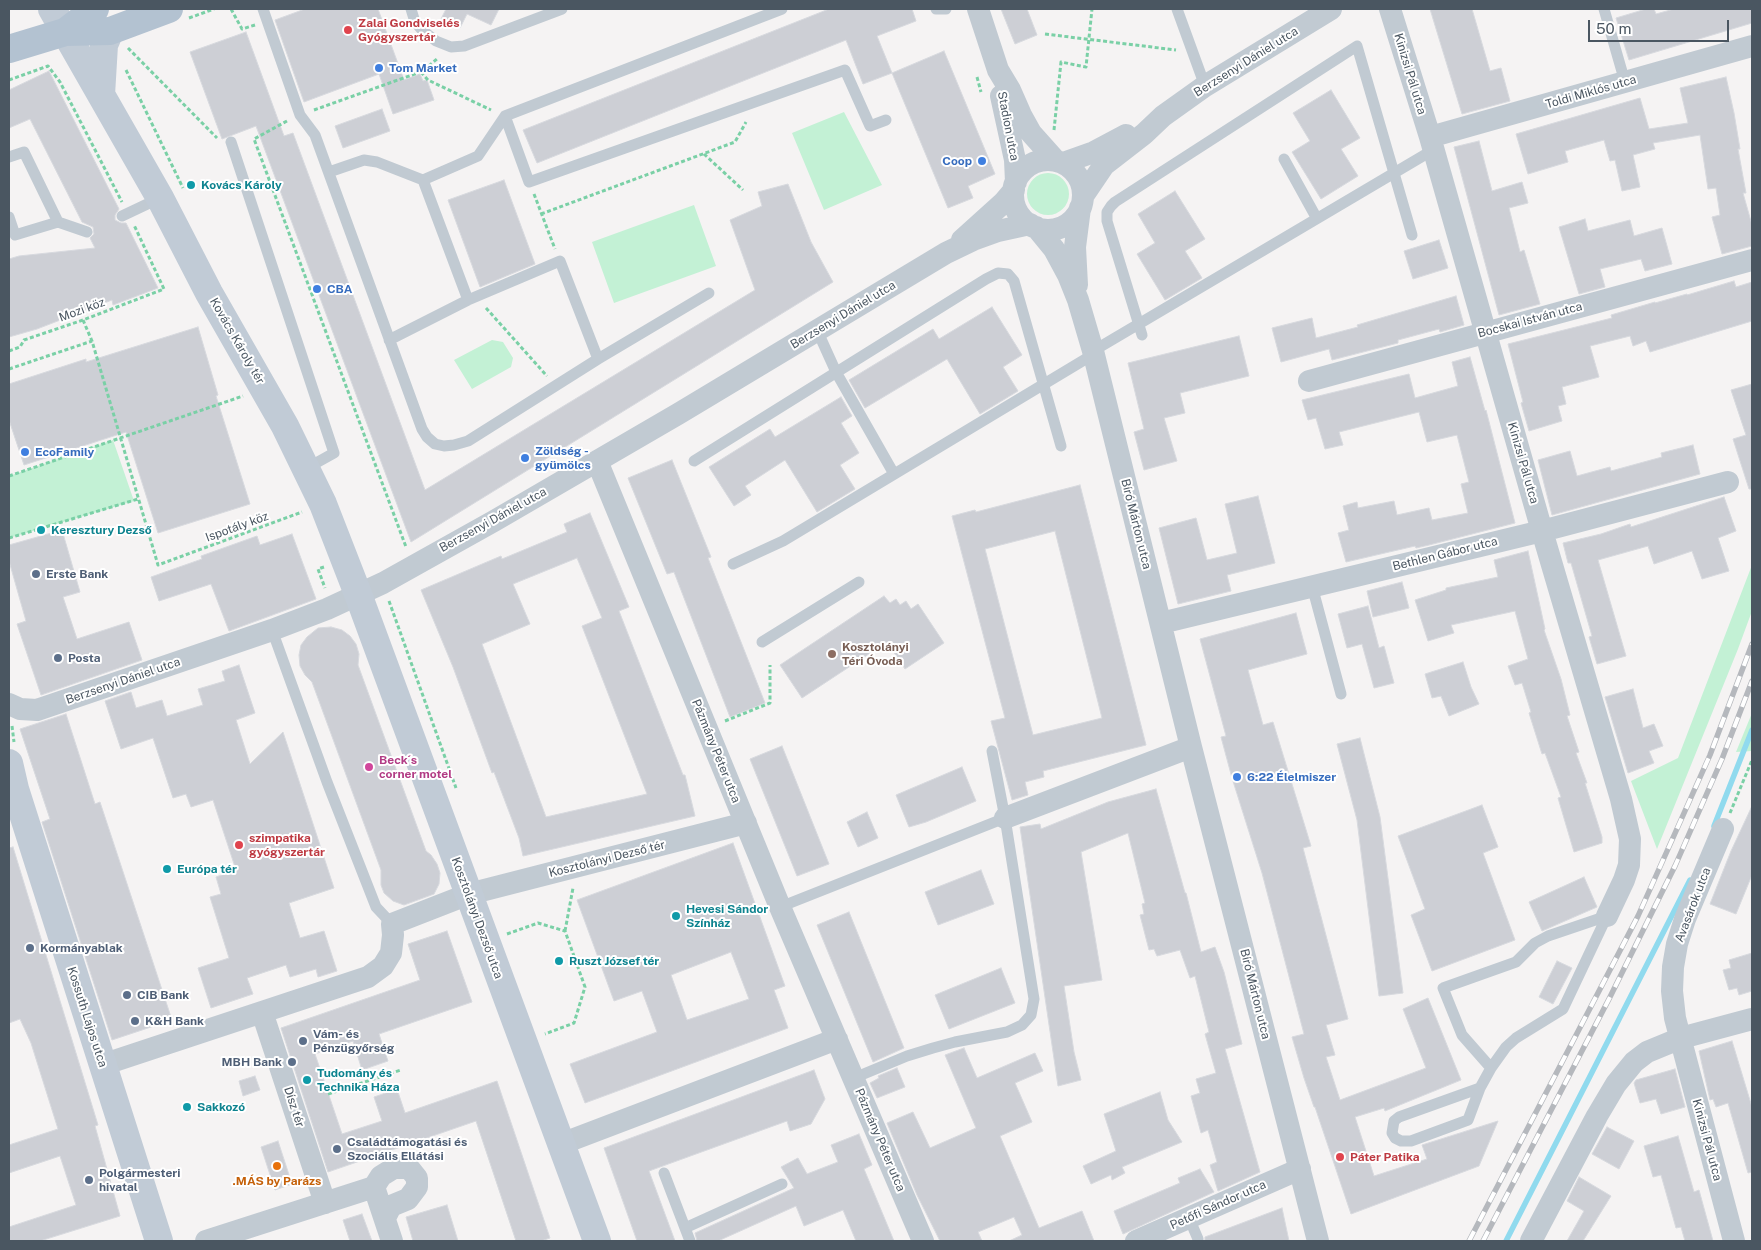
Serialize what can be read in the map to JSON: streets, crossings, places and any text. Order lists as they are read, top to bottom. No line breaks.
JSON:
{"streets":{"main road":["Kovács Károly tér","Kosztolányi Dezső utca","Kossuth Lajos utca"],"street":["Berzsenyi Dániel utca","Kinizsi Pál utca","Toldi Miklós utca","Stadion utca","Bocskai István utca","Bíró Márton utca","Bethlen Gábor utca","Pázmány Péter utca","Kosztolányi Dezső tér","Avasárok utca","Dísz tér","Petőfi Sándor utca"],"path":["Mozi köz","Ispotály köz"]},"crossings":[["Berzsenyi Dániel utca","Stadion utca"],["Berzsenyi Dániel utca","Kovács Károly tér"],["Berzsenyi Dániel utca","Bíró Márton utca"],["Berzsenyi Dániel utca","Pázmány Péter utca"],["Berzsenyi Dániel utca","Kosztolányi Dezső utca"],["Kinizsi Pál utca","Toldi Miklós utca"],["Kinizsi Pál utca","Bocskai István utca"],["Kinizsi Pál utca","Bethlen Gábor utca"],["Kinizsi Pál utca","Avasárok utca"],["Stadion utca","Bíró Márton utca"],["Kovács Károly tér","Ispotály köz"],["Kovács Károly tér","Kosztolányi Dezső utca"],["Bíró Márton utca","Bethlen Gábor utca"],["Bíró Márton utca","Petőfi Sándor utca"],["Pázmány Péter utca","Kosztolányi Dezső tér"],["Kosztolányi Dezső tér","Kosztolányi Dezső utca"]],"places":["Zalai Gondviselés Gyógyszertár","Tom Market","Coop","Kovács Károly","CBA","EcoFamily","Zöldség - gyümölcs","Keresztury Dezső","Erste Bank","Kosztolányi Téri Óvoda","Posta","Beck´s corner motel","6:22 Élelmiszer","szimpatika gyógyszertár","Európa tér","Hevesi Sándor Színház","Kormányablak","Ruszt József tér","CIB Bank","K&H Bank","Vám- és Pénzügyőrség","MBH Bank","Tudomány és Technika Háza","Sakkozó","Családtámogatási és Szociális Ellátási","Páter Patika",".MÁS by Parázs","Polgármesteri hivatal"],"scale_bar":"50 m"}
